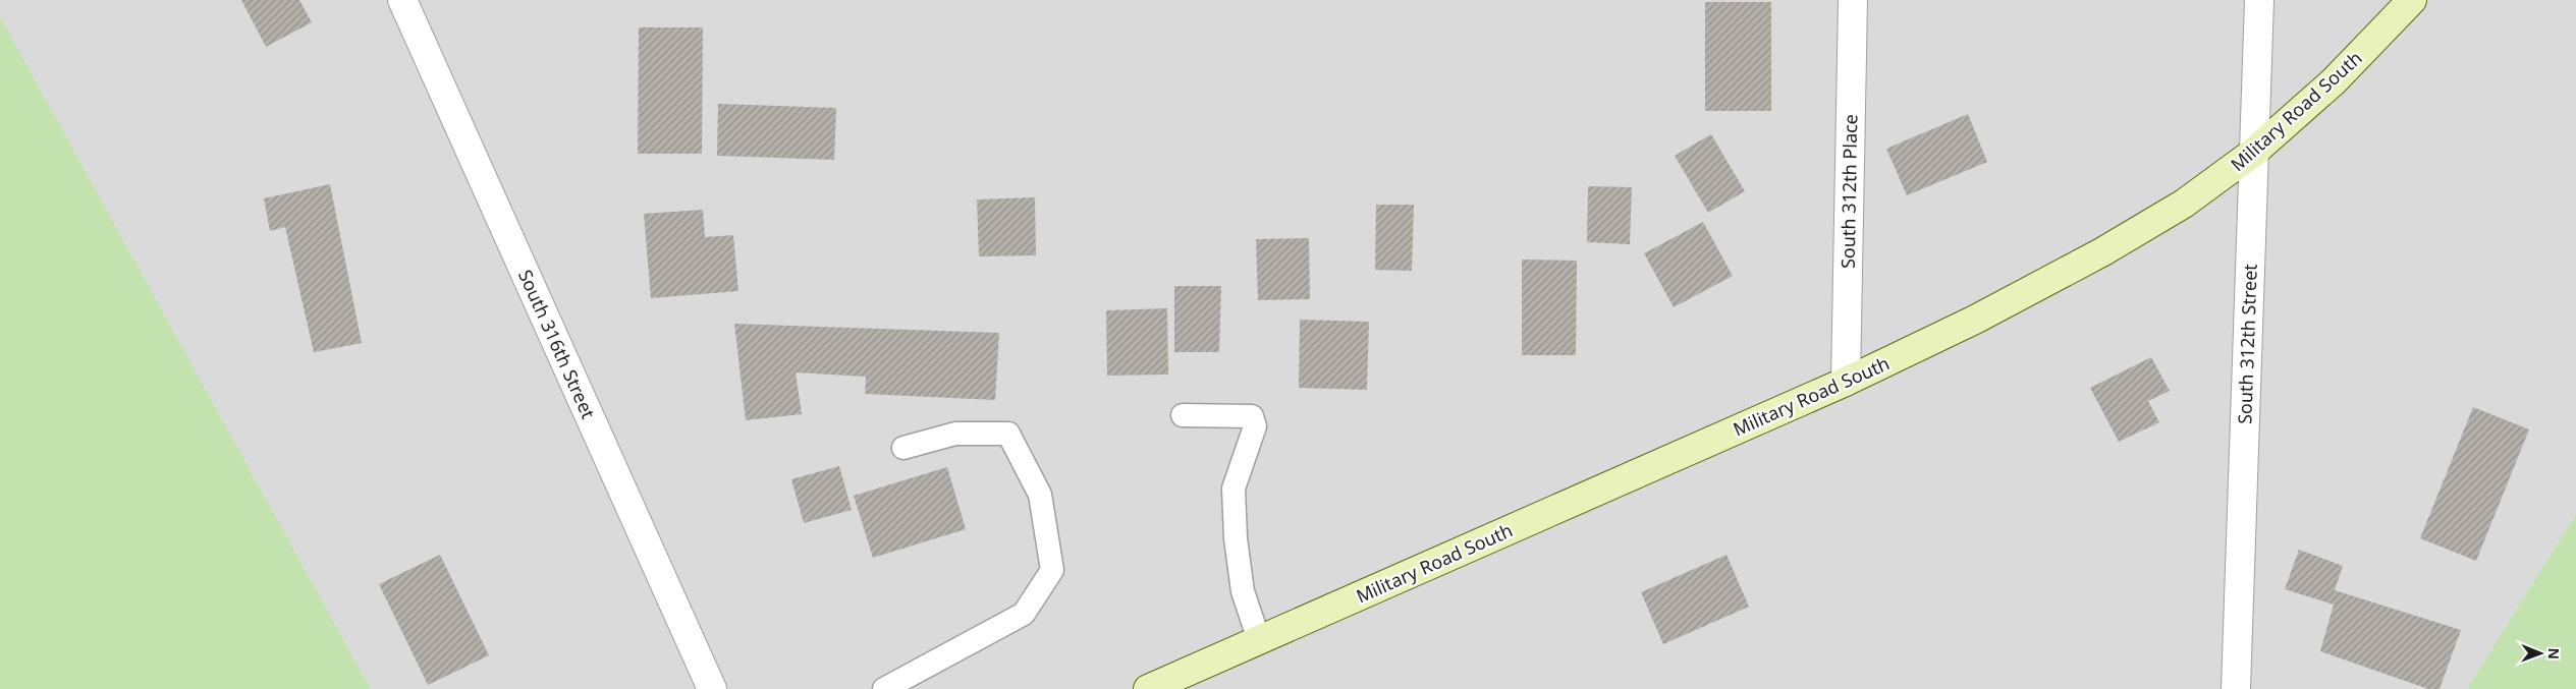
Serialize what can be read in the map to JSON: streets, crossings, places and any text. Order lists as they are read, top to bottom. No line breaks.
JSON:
{"streets":{"main road":["Military Road South"],"street":["South 312th Place","South 316th Street","South 312th Street"]},"crossings":[["Military Road South","South 312th Place"],["Military Road South","South 312th Street"]],"north":"right"}
